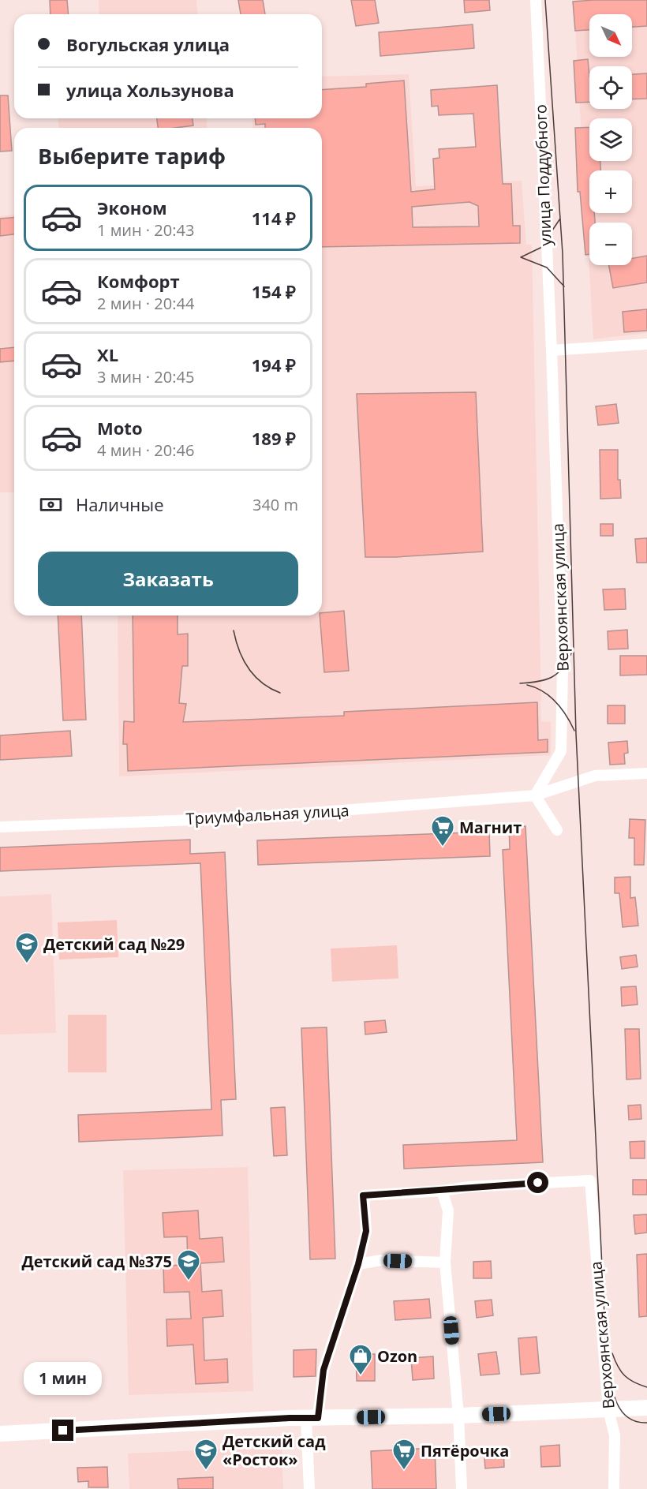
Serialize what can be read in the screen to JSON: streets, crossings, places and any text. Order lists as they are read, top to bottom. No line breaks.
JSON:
{"streets":{"street":["улица Поддубного","Верхоянская улица","Триумфальная улица"]},"crossings":[["улица Поддубного","Верхоянская улица"],["Верхоянская улица","Триумфальная улица"]],"places":{"supermarket":["Магнит","Пятёрочка"],"school or university":["Детский сад №29","Детский сад №375","Детский сад «Росток»"],"shop":["Ozon"]},"north":"bottom right","page":{"map_buttons":["+","−"],"banner":["Вогульская улица","улица Хользунова"],"heading":"Выберите тариф","list":[{"name":"Эконом","note":"1 мин · 20:43","value":"114 ₽"},{"name":"Комфорт","note":"2 мин · 20:44","value":"154 ₽"},{"name":"XL","note":"3 мин · 20:45","value":"194 ₽"},{"name":"Moto","note":"4 мин · 20:46","value":"189 ₽"}],"pay":["Наличные","340 m"],"buttons":"Заказать","bubble":"1 мин"}}
